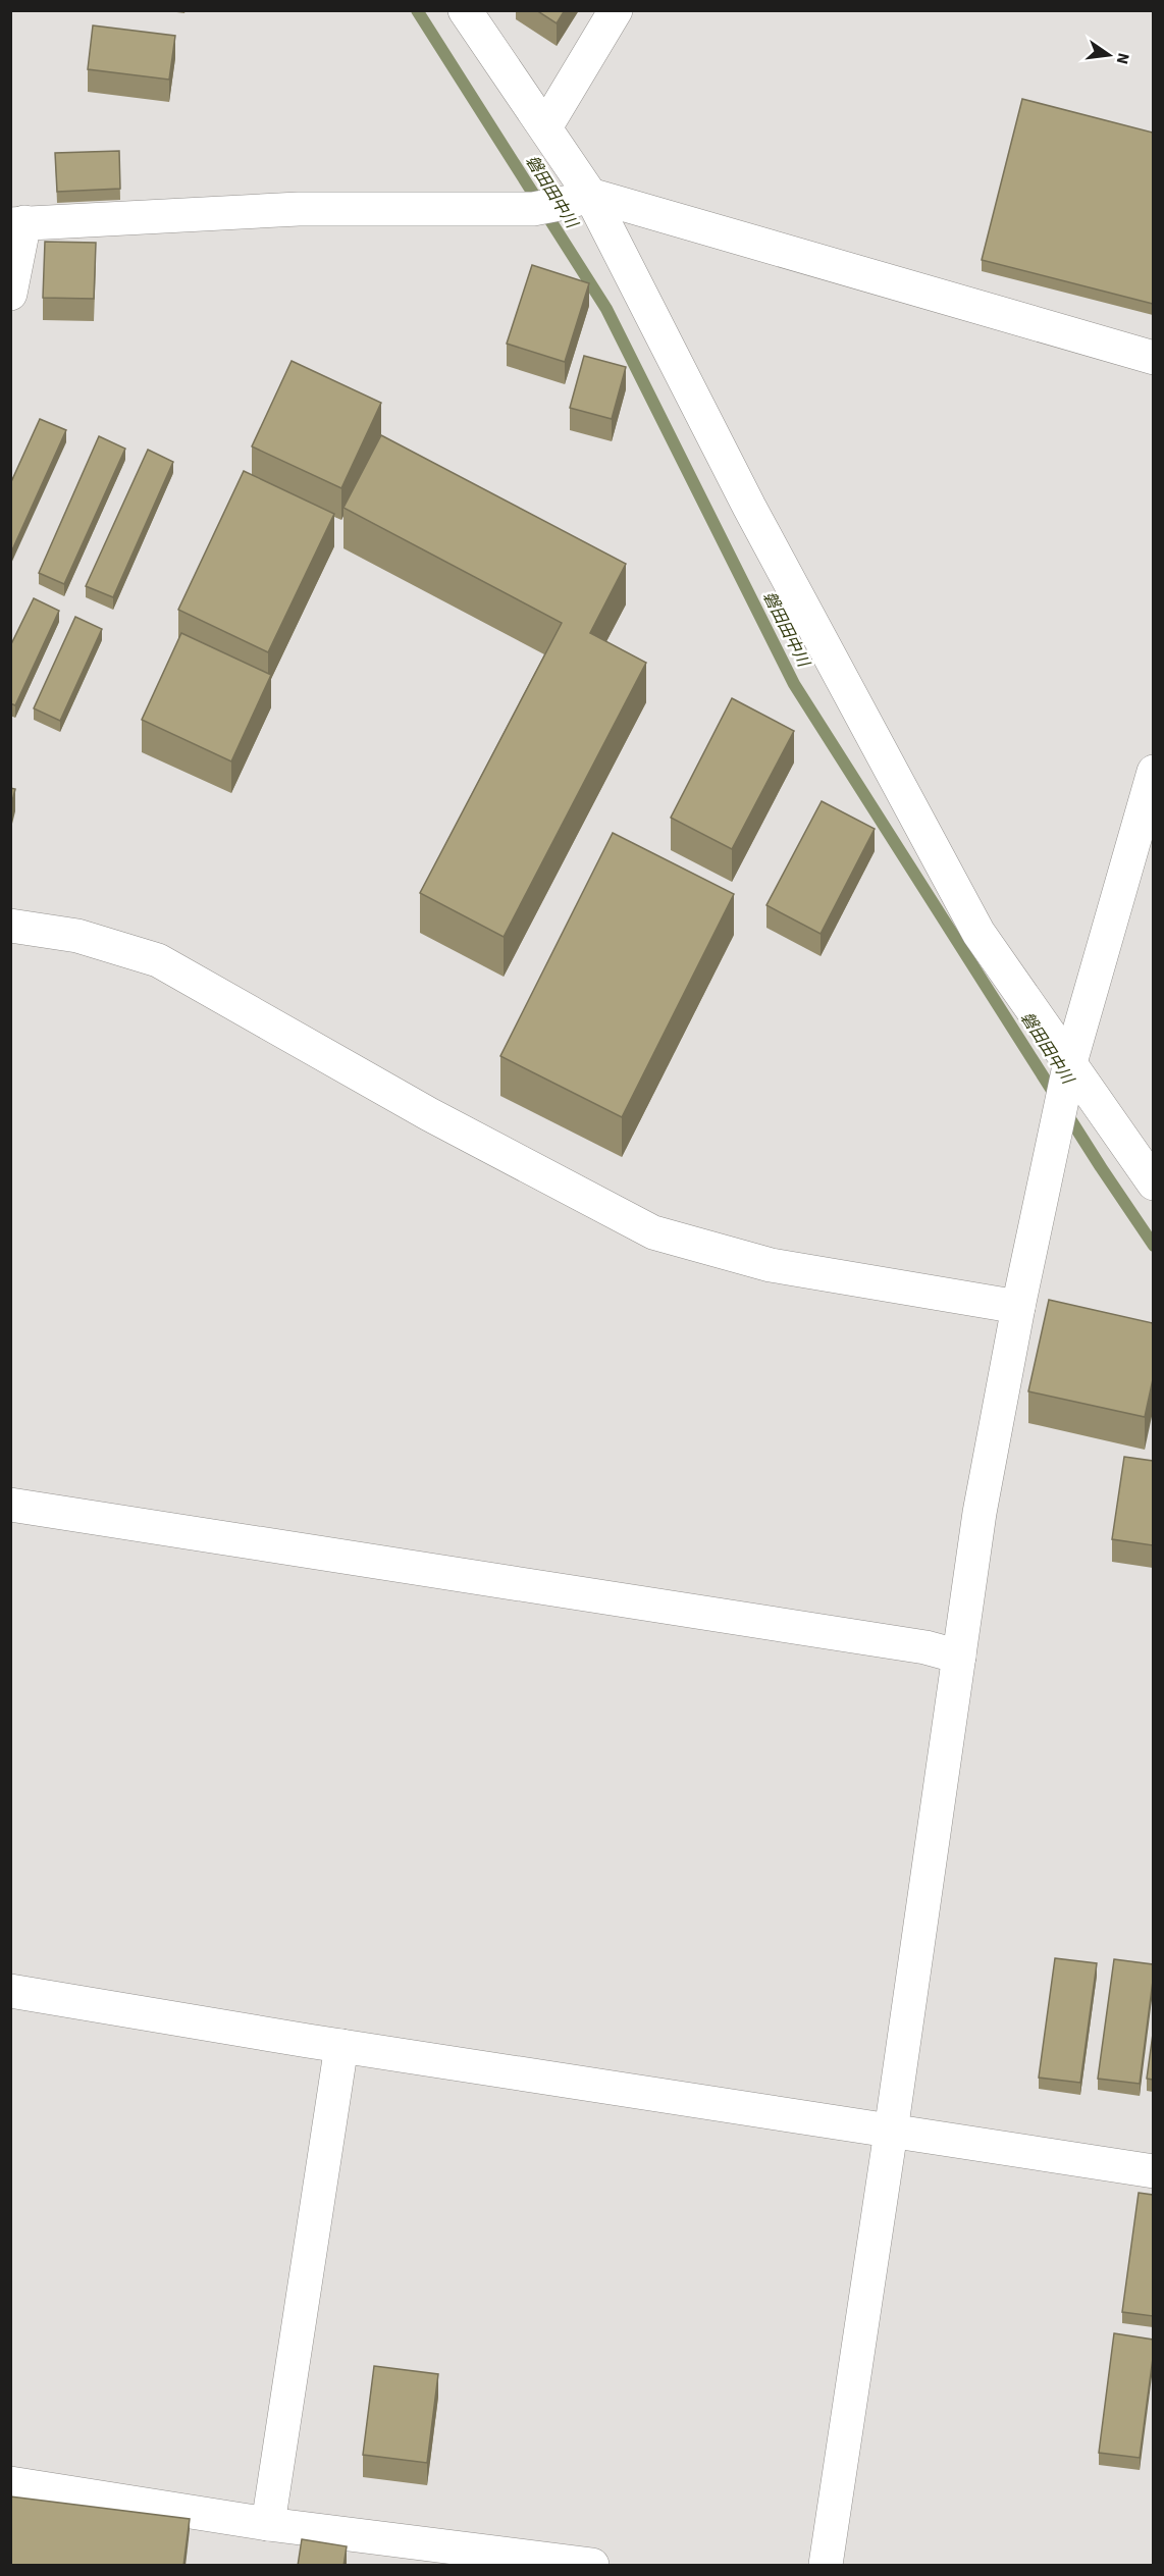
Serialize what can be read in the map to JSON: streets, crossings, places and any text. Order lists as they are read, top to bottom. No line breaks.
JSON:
{"water":["磐田田中川"],"north":"right"}
